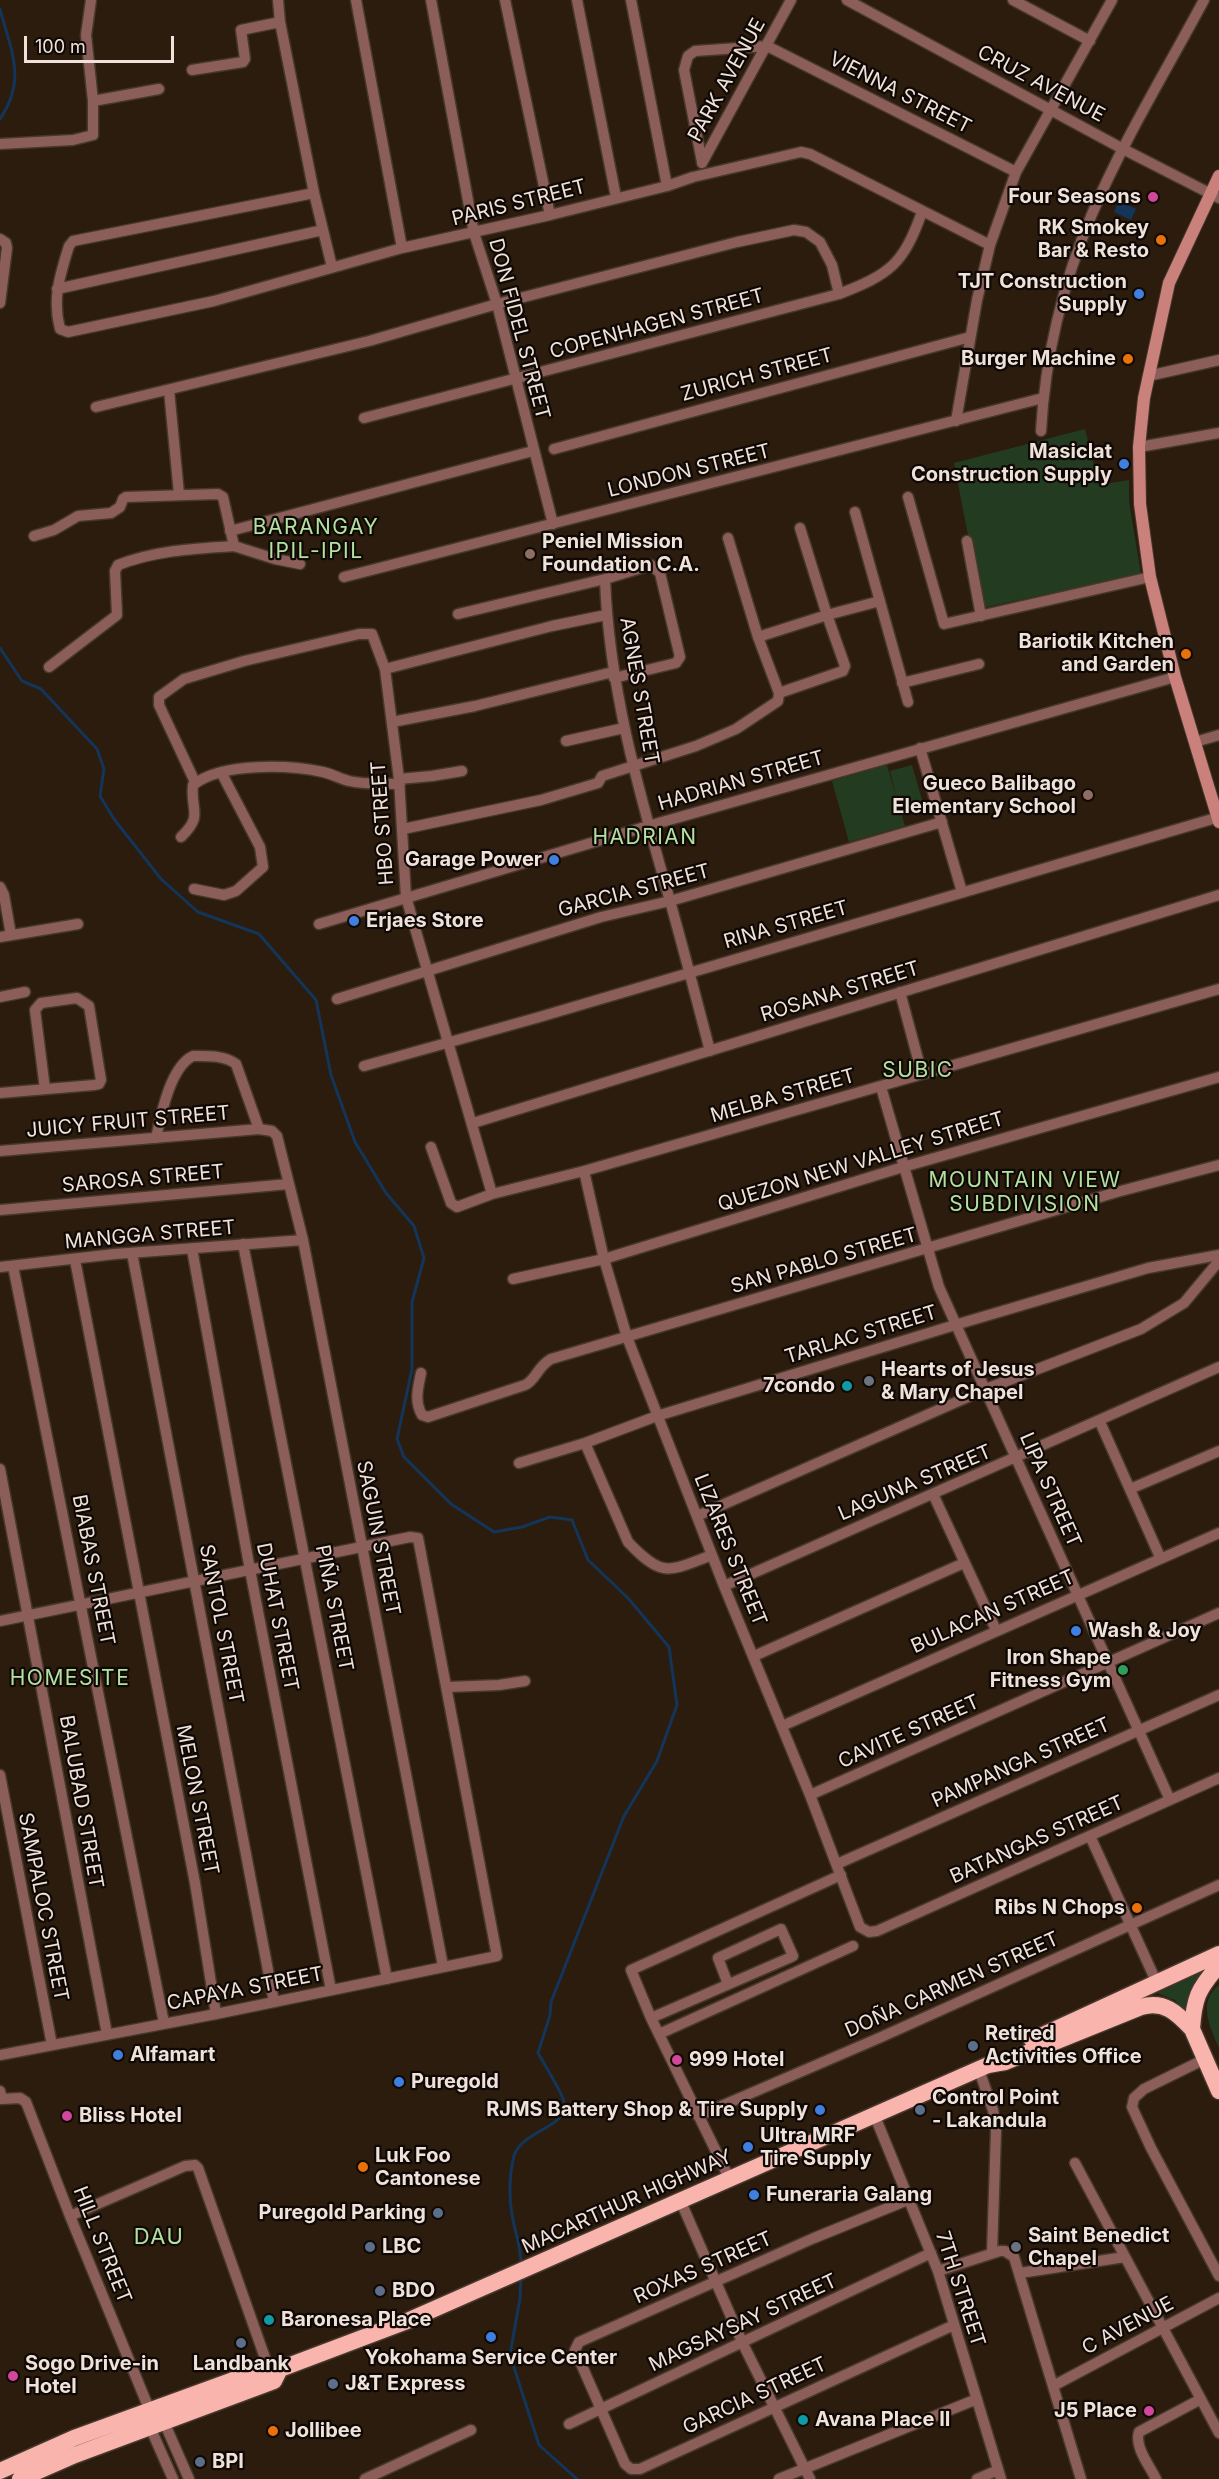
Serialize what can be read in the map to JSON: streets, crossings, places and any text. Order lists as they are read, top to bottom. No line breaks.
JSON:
{"streets":{"highway":["MACARTHUR HIGHWAY"],"street":["PARK AVENUE","CRUZ AVENUE","VIENNA STREET","PARIS STREET","COPENHAGEN STREET","DON FIDEL STREET","ZURICH STREET","LONDON STREET","AGNES STREET","HADRIAN STREET","HBO STREET","GARCIA STREET","RINA STREET","ROSANA STREET","MELBA STREET","JUICY FRUIT STREET","QUEZON NEW VALLEY STREET","SAROSA STREET","MANGGA STREET","SAN PABLO STREET","TARLAC STREET","LAGUNA STREET","LIPA STREET","SAGUIN STREET","LIZARES STREET","BIABAS STREET","PIÑA STREET","BULACAN STREET","DUHAT STREET","SANTOL STREET","CAVITE STREET","PAMPANGA STREET","MELON STREET","BALUBAD STREET","BATANGAS STREET","SAMPALOC STREET","DOÑA CARMEN STREET","CAPAYA STREET","HILL STREET","ROXAS STREET","7TH STREET","MAGSAYSAY STREET","C AVENUE"]},"crossings":[["PARK AVENUE","VIENNA STREET"],["PARK AVENUE","PARIS STREET"],["PARIS STREET","COPENHAGEN STREET"],["PARIS STREET","DON FIDEL STREET"],["COPENHAGEN STREET","DON FIDEL STREET"],["DON FIDEL STREET","LONDON STREET"],["AGNES STREET","HADRIAN STREET"],["AGNES STREET","GARCIA STREET"],["AGNES STREET","RINA STREET"],["AGNES STREET","ROSANA STREET"],["HADRIAN STREET","HBO STREET"],["HBO STREET","GARCIA STREET"],["HBO STREET","RINA STREET"],["HBO STREET","ROSANA STREET"],["HBO STREET","MELBA STREET"],["GARCIA STREET","ROXAS STREET"],["GARCIA STREET","7TH STREET"],["GARCIA STREET","MAGSAYSAY STREET"],["MELBA STREET","LIPA STREET"],["MELBA STREET","LIZARES STREET"],["JUICY FRUIT STREET","SAGUIN STREET"],["QUEZON NEW VALLEY STREET","LIPA STREET"],["QUEZON NEW VALLEY STREET","LIZARES STREET"],["SAROSA STREET","SAGUIN STREET"],["MANGGA STREET","SAGUIN STREET"],["MANGGA STREET","BIABAS STREET"],["MANGGA STREET","PIÑA STREET"],["MANGGA STREET","DUHAT STREET"],["MANGGA STREET","SANTOL STREET"],["MANGGA STREET","MELON STREET"],["SAN PABLO STREET","LIPA STREET"],["SAN PABLO STREET","LIZARES STREET"],["TARLAC STREET","LIPA STREET"],["TARLAC STREET","LIZARES STREET"],["LAGUNA STREET","LIPA STREET"],["LAGUNA STREET","LIZARES STREET"],["LIPA STREET","BULACAN STREET"],["LIPA STREET","CAVITE STREET"],["LIPA STREET","PAMPANGA STREET"],["LIPA STREET","BATANGAS STREET"],["SAGUIN STREET","CAPAYA STREET"],["LIZARES STREET","BULACAN STREET"],["LIZARES STREET","CAVITE STREET"],["LIZARES STREET","PAMPANGA STREET"],["LIZARES STREET","BATANGAS STREET"],["BIABAS STREET","CAPAYA STREET"],["PIÑA STREET","CAPAYA STREET"],["DUHAT STREET","CAPAYA STREET"],["SANTOL STREET","CAPAYA STREET"],["MELON STREET","CAPAYA STREET"],["BALUBAD STREET","CAPAYA STREET"],["SAMPALOC STREET","CAPAYA STREET"],["MACARTHUR HIGHWAY","HILL STREET"],["MACARTHUR HIGHWAY","7TH STREET"],["ROXAS STREET","7TH STREET"],["ROXAS STREET","MAGSAYSAY STREET"],["7TH STREET","MAGSAYSAY STREET"]],"districts":["BARANGAY IPIL-IPIL","HADRIAN","SUBIC","MOUNTAIN VIEW SUBDIVISION","HOMESITE","DAU"],"places":["Four Seasons","RK Smokey Bar & Resto","TJT Construction Supply","Burger Machine","Masiclat Construction Supply","Peniel Mission Foundation C.A.","Bariotik Kitchen and Garden","Gueco Balibago Elementary School","Garage Power","Erjaes Store","Hearts of Jesus & Mary Chapel","7condo","Wash & Joy","Iron Shape Fitness Gym","Ribs N Chops","Retired Activities Office","Alfamart","999 Hotel","Puregold","RJMS Battery Shop & Tire Supply","Control Point - Lakandula","Bliss Hotel","Ultra MRF Tire Supply","Luk Foo Cantonese","Funeraria Galang","Puregold Parking","LBC","Saint Benedict Chapel","BDO","Baronesa Place","Yokohama Service Center","Landbank","Sogo Drive-in Hotel","J&T Express","J5 Place","Avana Place II","Jollibee","BPI"],"scale_bar":"100 m"}
